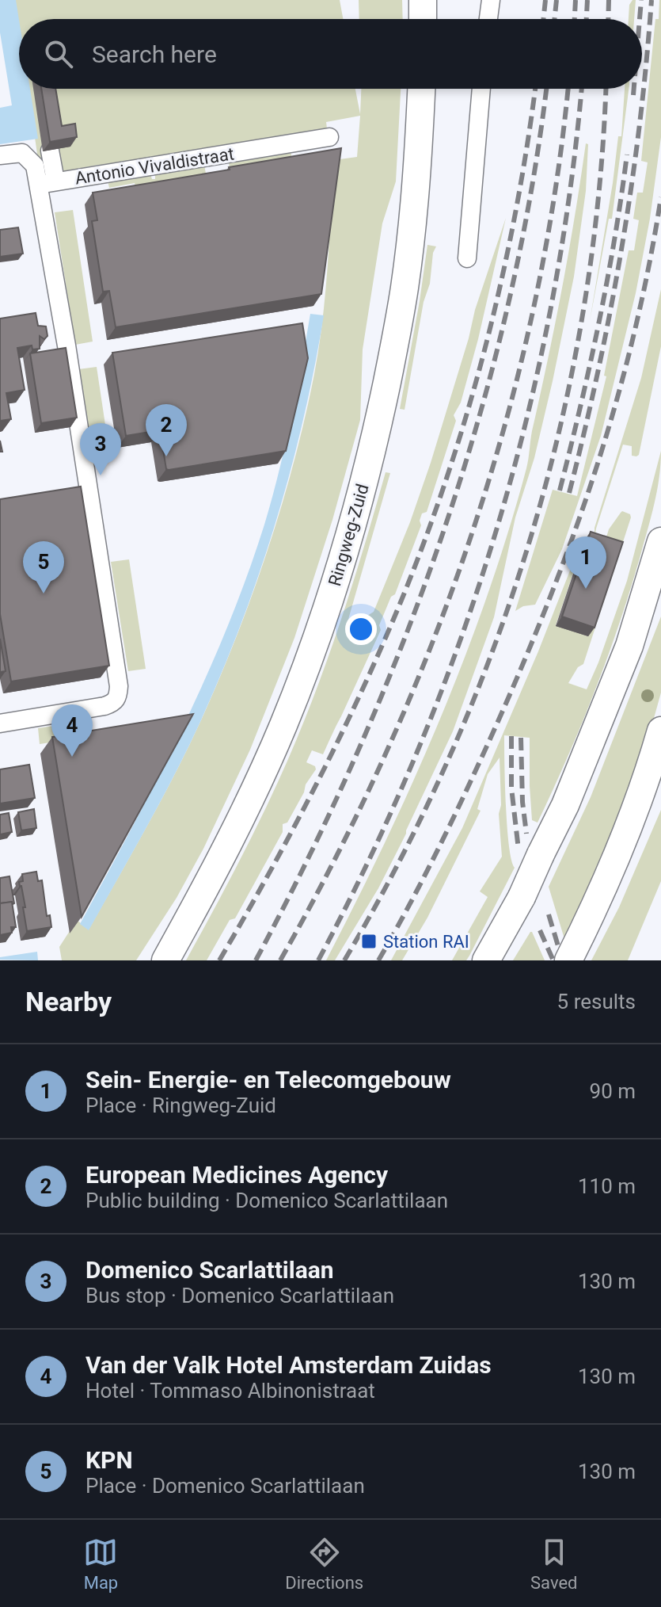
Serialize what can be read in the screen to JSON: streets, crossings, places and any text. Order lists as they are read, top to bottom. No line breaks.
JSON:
{"streets":{"highway":["Ringweg-Zuid"],"street":["Antonio Vivaldistraat"]},"places":{"transit":["Station RAI"]},"page":{"search":"Search here","pins":["2","3","1","5","4"],"heading":["Nearby","5 results"],"list":[{"mark":"1","name":"Sein- Energie- en Telecomgebouw","note":"Place · Ringweg-Zuid","value":"90 m"},{"mark":"2","name":"European Medicines Agency","note":"Public building · Domenico Scarlattilaan","value":"110 m"},{"mark":"3","name":"Domenico Scarlattilaan","note":"Bus stop · Domenico Scarlattilaan","value":"130 m"},{"mark":"4","name":"Van der Valk Hotel Amsterdam Zuidas","note":"Hotel · Tommaso Albinonistraat","value":"130 m"},{"mark":"5","name":"KPN","note":"Place · Domenico Scarlattilaan","value":"130 m"}],"nav":["Map","Directions","Saved"]}}
